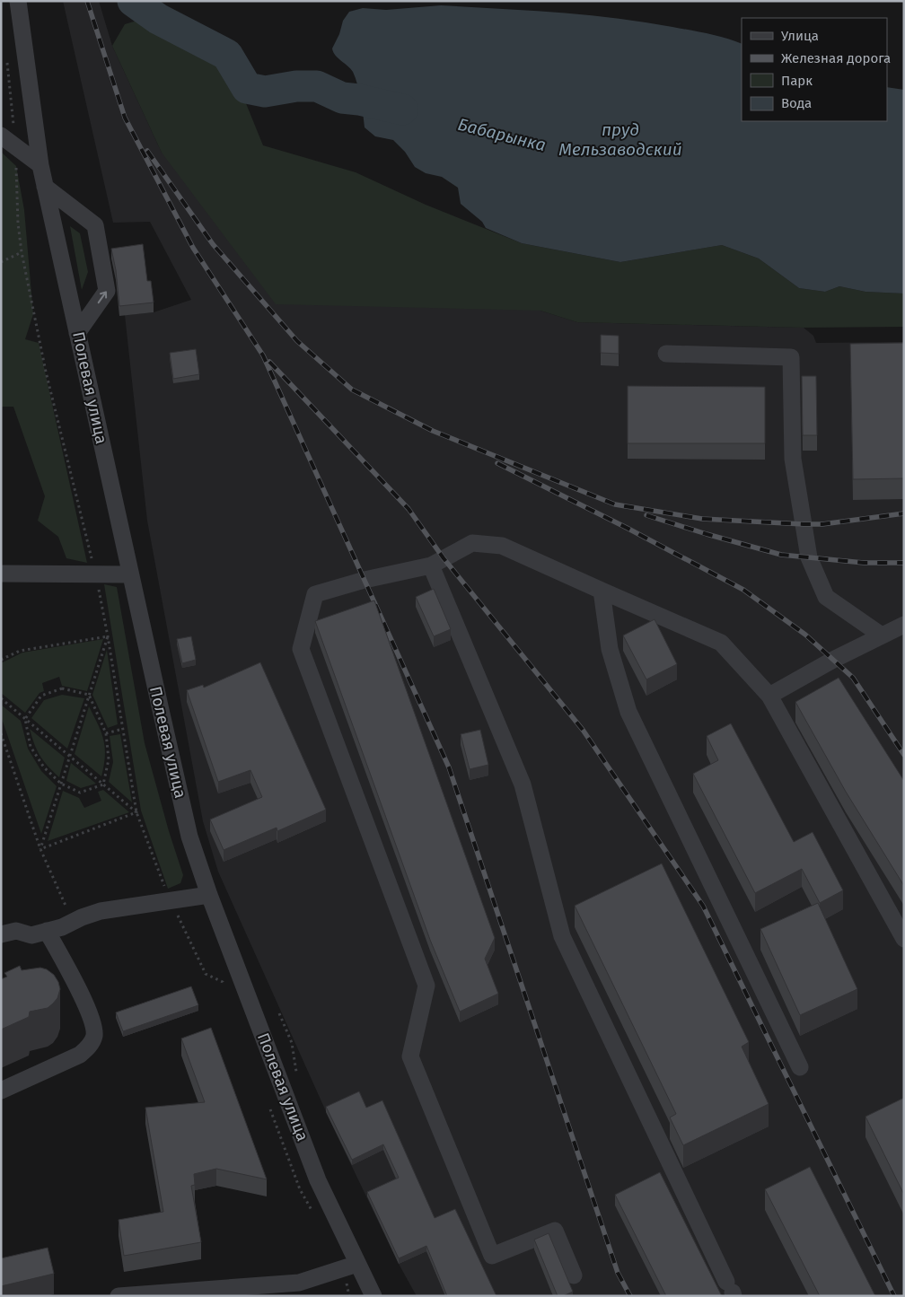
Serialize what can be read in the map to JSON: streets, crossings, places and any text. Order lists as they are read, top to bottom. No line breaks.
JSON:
{"streets":{"street":["Полевая улица"]},"water":["пруд Мельзаводский","Бабарынка"],"legend":["Улица","Железная дорога","Парк","Вода"]}
